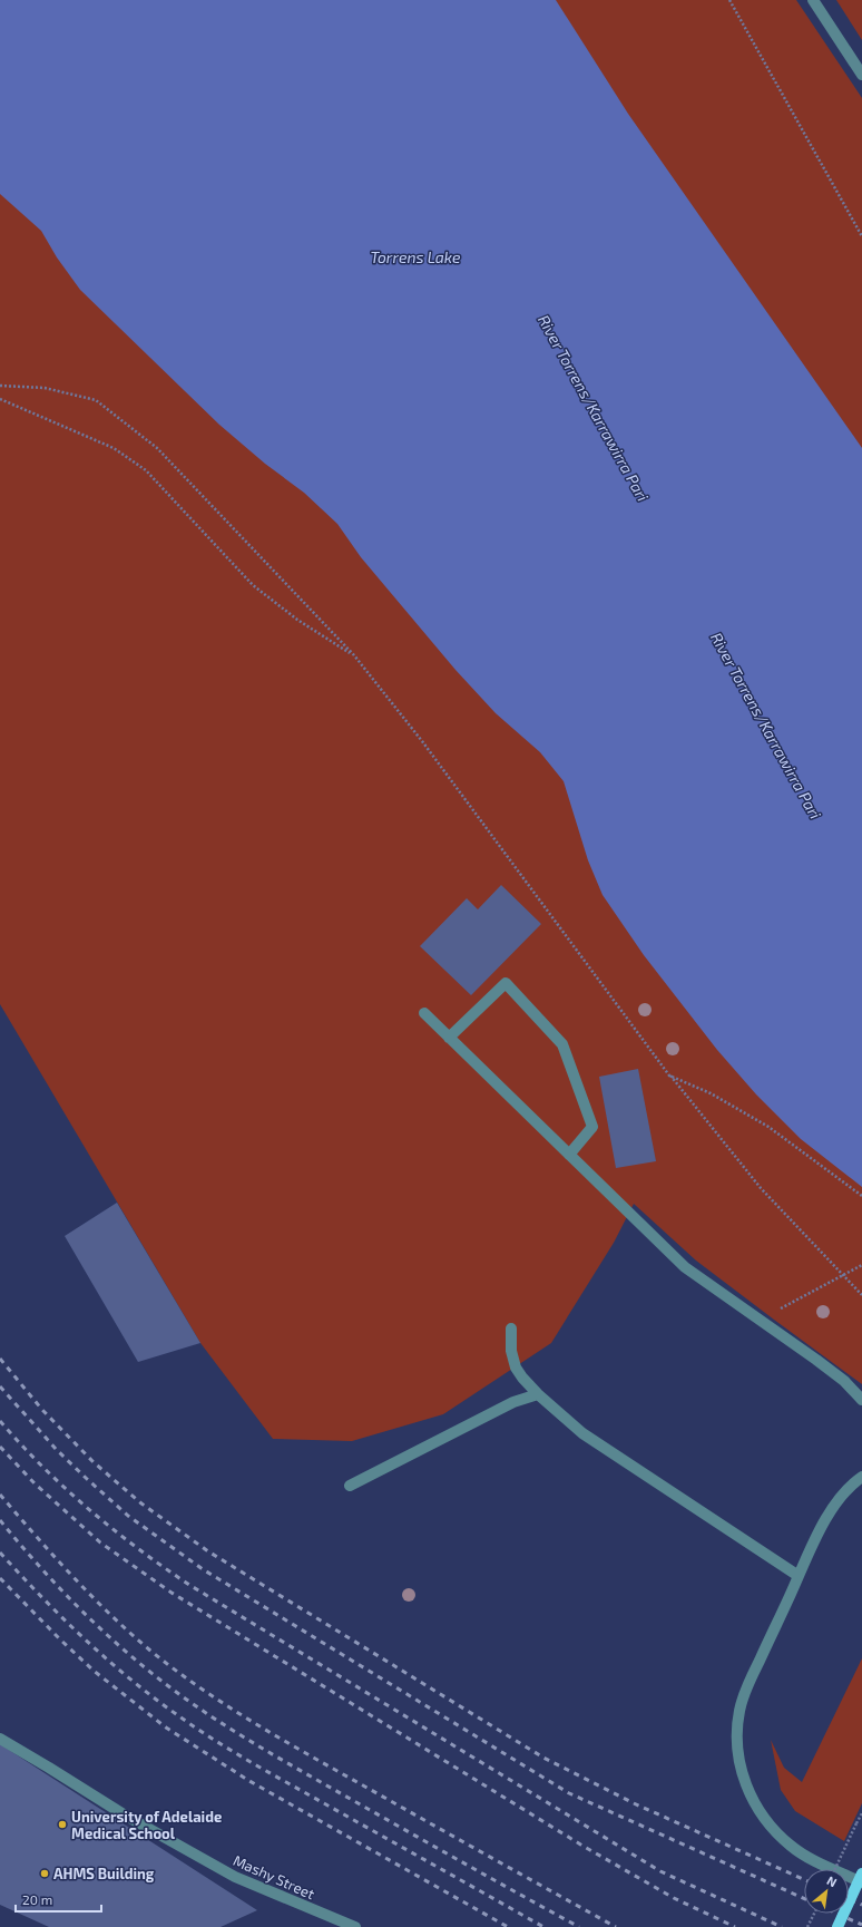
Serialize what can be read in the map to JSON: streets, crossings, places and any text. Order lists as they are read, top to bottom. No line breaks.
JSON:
{"streets":{"street":["Mashy Street"]},"water":["Torrens Lake","River Torrens/Karrawirra Pari"],"places":["University of Adelaide Medical School","AHMS Building"],"scale_bar":"20 m","north":"top right"}
